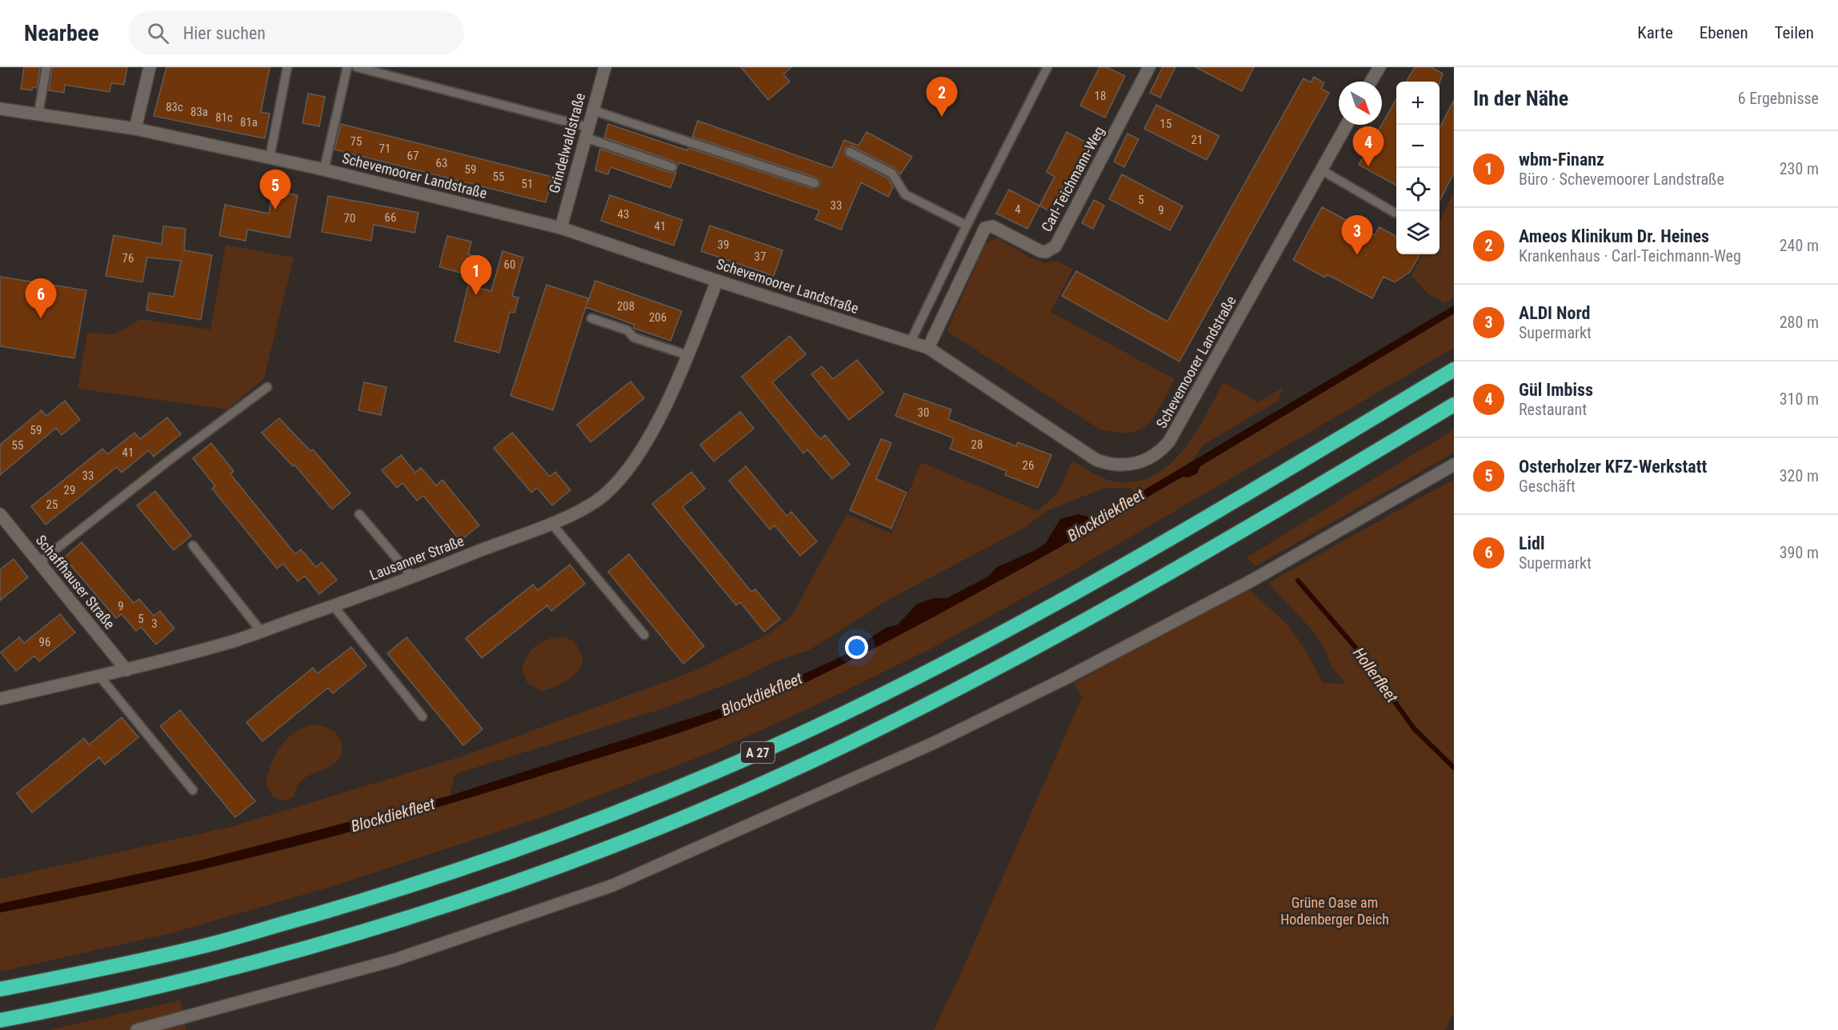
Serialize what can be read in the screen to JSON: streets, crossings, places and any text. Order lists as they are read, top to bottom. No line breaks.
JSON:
{"streets":{"highway":["A 27"],"street":["Grindelwaldstraße","Schevemoorer Landstraße","Carl-Teichmann-Weg","Lausanner Straße","Schaffhauser Straße"]},"crossings":[["Grindelwaldstraße","Schevemoorer Landstraße"],["Schevemoorer Landstraße","Carl-Teichmann-Weg"],["Schevemoorer Landstraße","Lausanner Straße"],["Lausanner Straße","Schaffhauser Straße"]],"water":["Blockdiekfleet","Hollerfleet"],"parks":["Grüne Oase am Hodenberger Deich"],"house_numbers":["18","83c","83a","81c","81a","15","21","75","71","67","63","59","55","51","5","33","4","9","43","66","70","41","39","37","76","60","208","206","30","59","28","55","41","26","33","29","25","9","5","3","96"],"north":"bottom right","page":{"header":"Nearbee","search":"Hier suchen","nav":["Karte","Ebenen","Teilen"],"heading":["In der Nähe","6 Ergebnisse"],"pins":["2","4","5","3","1","6"],"map_buttons":["+","−"],"list":[{"mark":"1","name":"wbm-Finanz","note":"Büro · Schevemoorer Landstraße","value":"230 m"},{"mark":"2","name":"Ameos Klinikum Dr. Heines","note":"Krankenhaus · Carl-Teichmann-Weg","value":"240 m"},{"mark":"3","name":"ALDI Nord","note":"Supermarkt","value":"280 m"},{"mark":"4","name":"Gül Imbiss","note":"Restaurant","value":"310 m"},{"mark":"5","name":"Osterholzer KFZ-Werkstatt","note":"Geschäft","value":"320 m"},{"mark":"6","name":"Lidl","note":"Supermarkt","value":"390 m"}]}}
